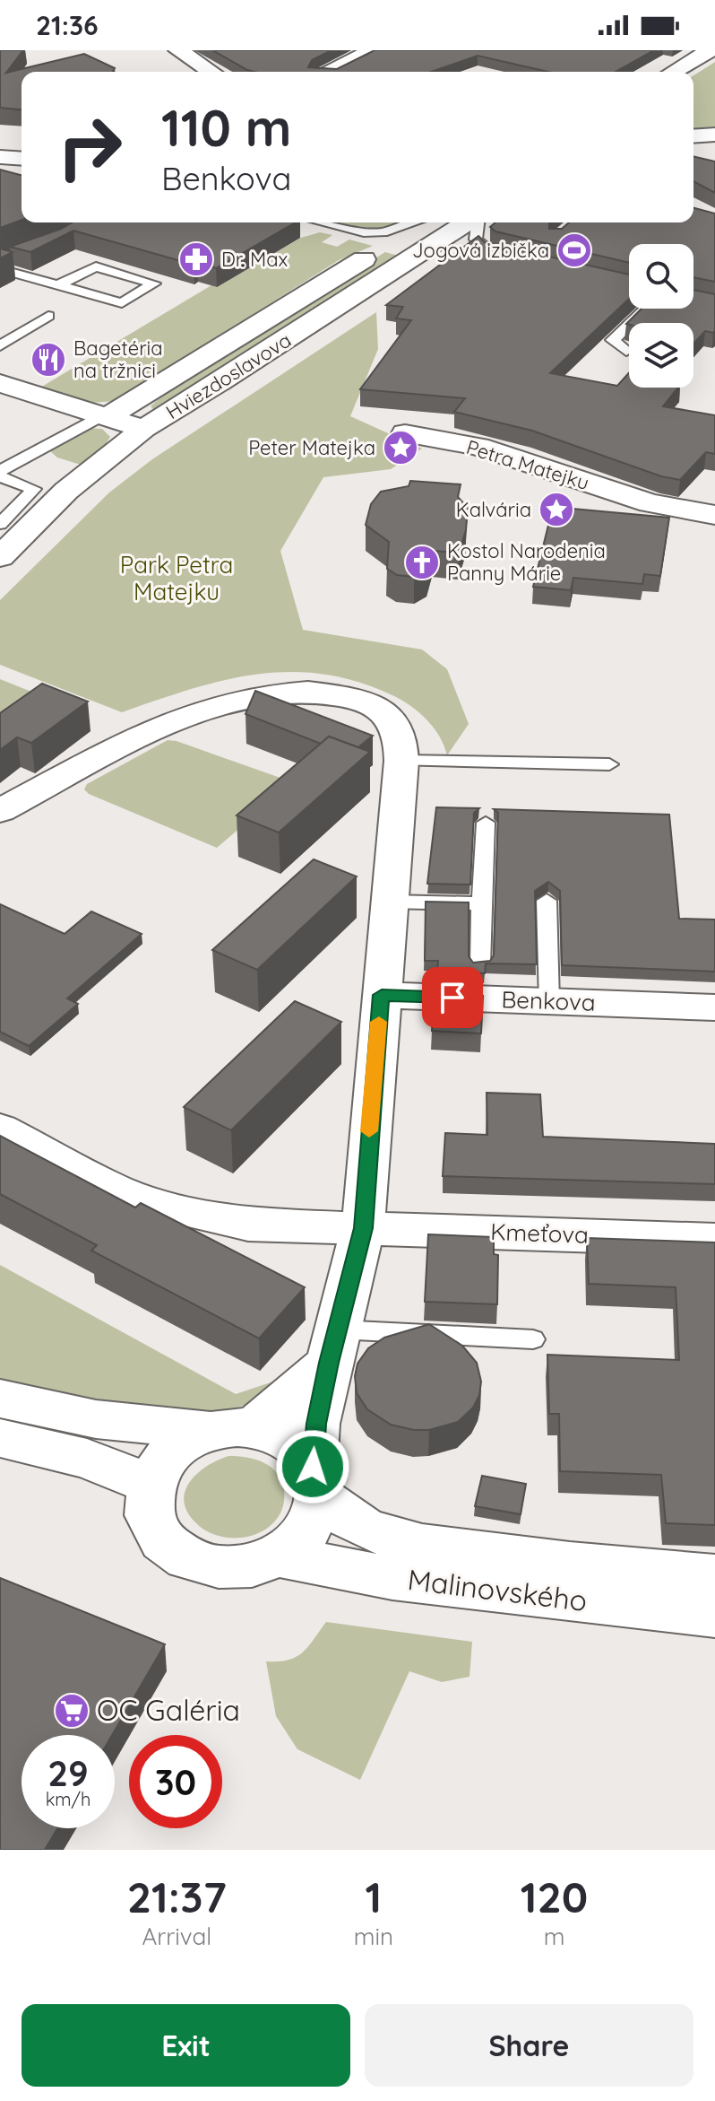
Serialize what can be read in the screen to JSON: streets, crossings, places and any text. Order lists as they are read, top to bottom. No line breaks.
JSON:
{"streets":{"street":["Hviezdoslavova","Petra Matejku","Benkova","Kmeťova","Malinovského"]},"parks":["Park Petra Matejku"],"places":{"sports":["Jogová izbička"],"pharmacy":["Dr. Max"],"restaurant":["Bagetéria na tržnici"],"place":["Peter Matejka","Kalvária"],"church":["Kostol Narodenia Panny Márie"],"supermarket":["OC Galéria"]},"page":{"status":"21:36","turn":["110 m","Benkova"],"speed":"29 km/h","limit":"30","eta":["21:37","Arrival","1","min","120","m"],"buttons":["Exit","Share"]}}
